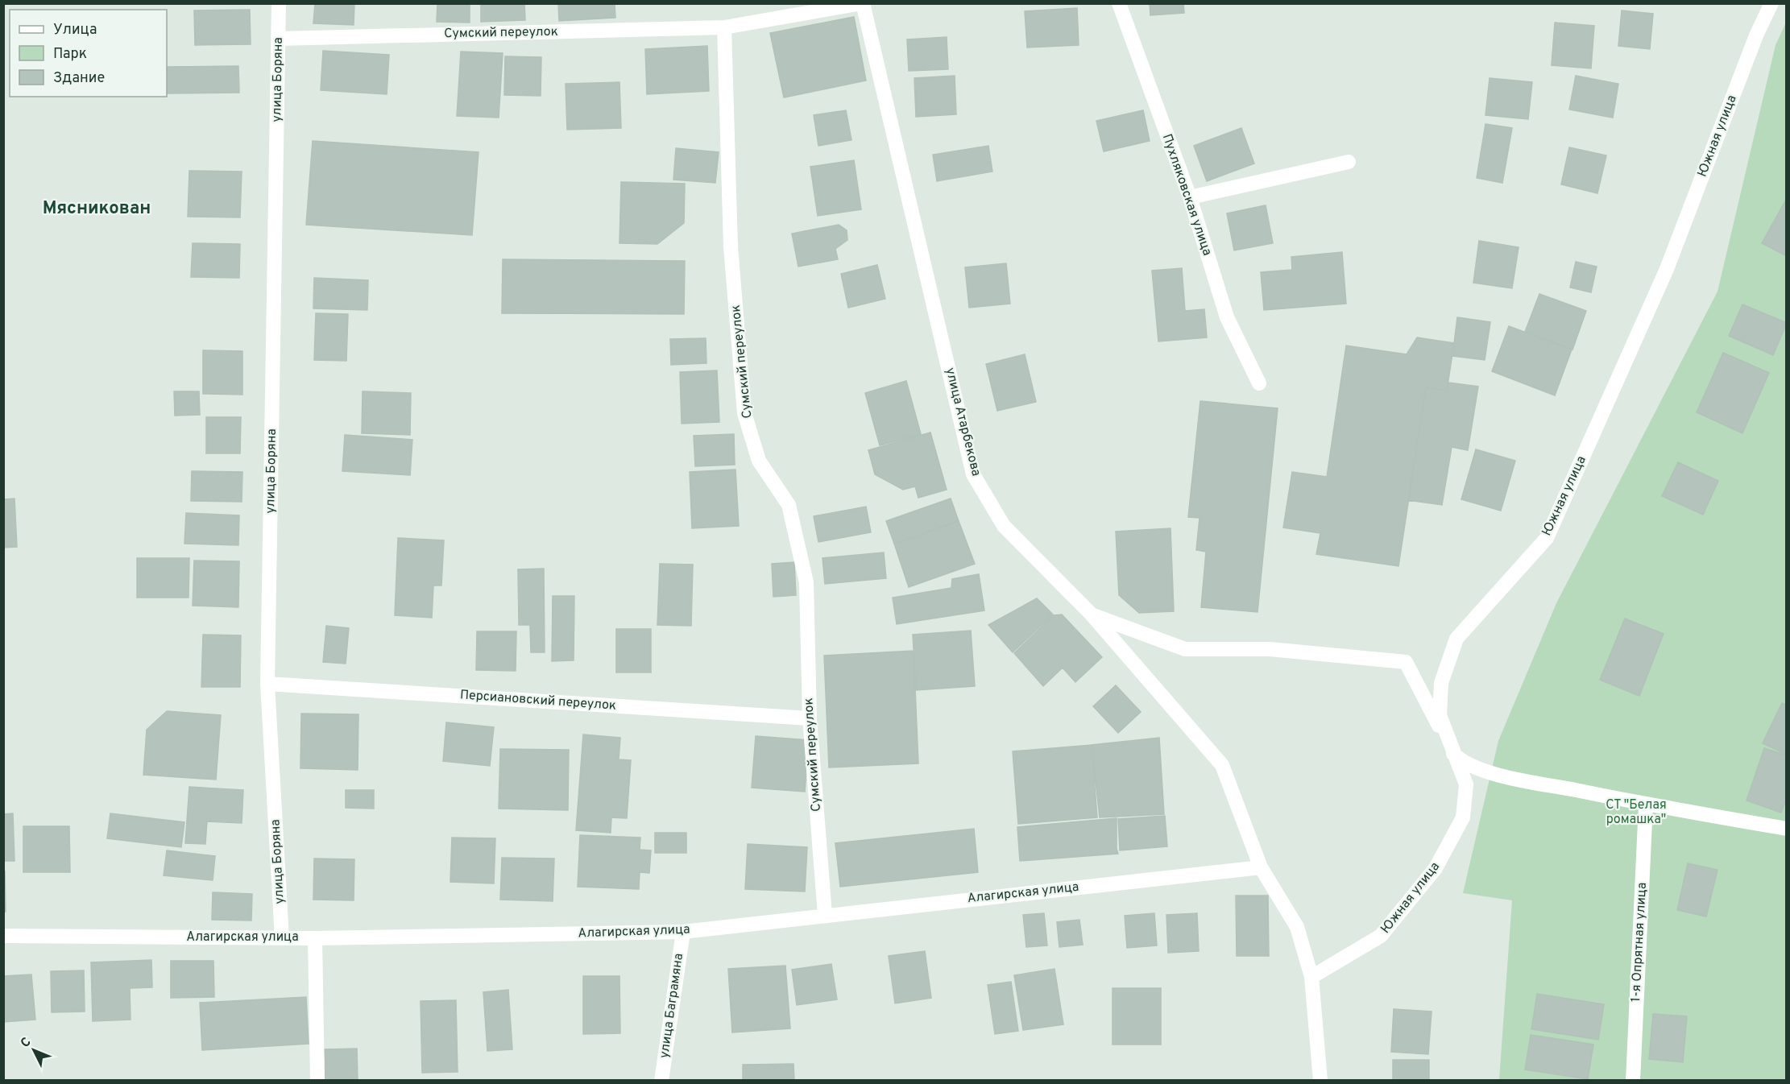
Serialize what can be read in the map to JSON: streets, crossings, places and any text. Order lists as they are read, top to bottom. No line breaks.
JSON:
{"streets":{"street":["Сумский переулок","улица Боряна","Южная улица","Пухляковская улица","улица Атарбекова","Персиановский переулок","Алагирская улица","1-я Опрятная улица","улица Баграмяна"]},"crossings":[["Сумский переулок","улица Боряна"],["Сумский переулок","улица Атарбекова"],["Сумский переулок","Персиановский переулок"],["Сумский переулок","Алагирская улица"],["улица Боряна","Персиановский переулок"],["улица Боряна","Алагирская улица"],["улица Атарбекова","Алагирская улица"],["Алагирская улица","улица Баграмяна"]],"districts":["Мясникован"],"parks":["СТ \"Белая ромашка\""],"legend":["Улица","Парк","Здание"],"north":"top left"}
